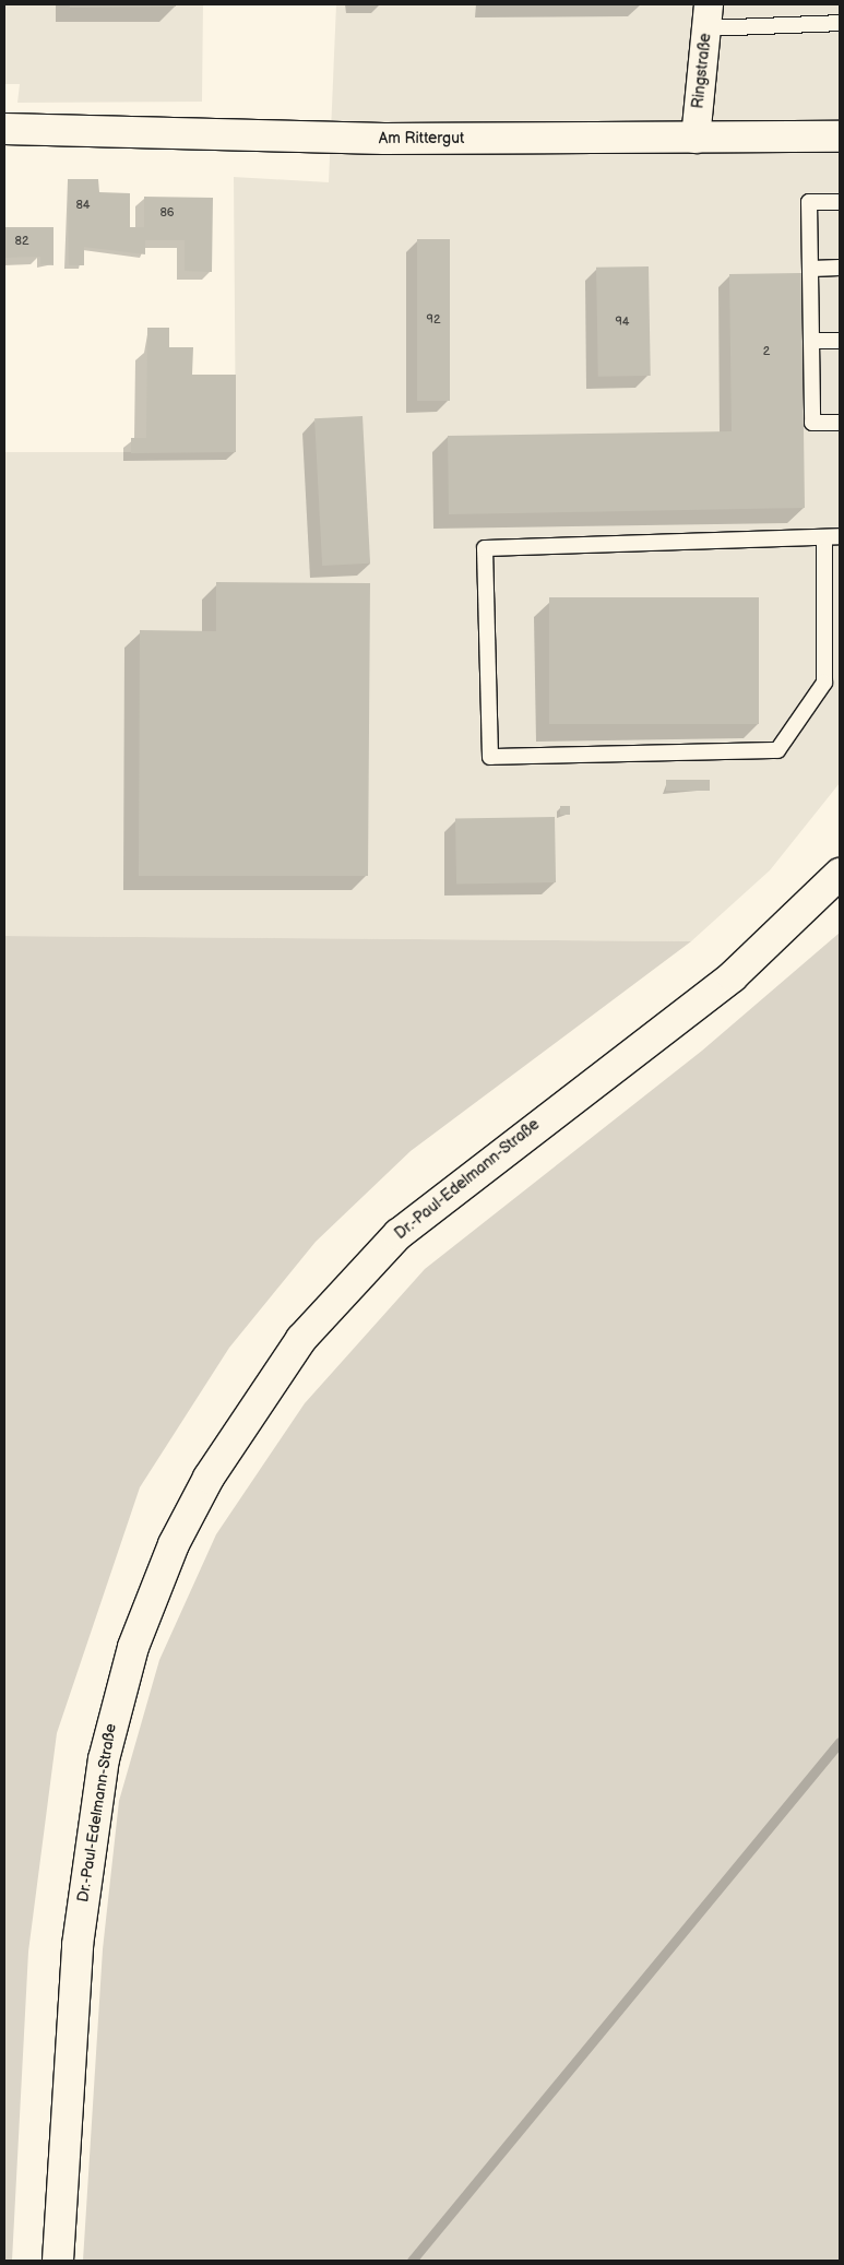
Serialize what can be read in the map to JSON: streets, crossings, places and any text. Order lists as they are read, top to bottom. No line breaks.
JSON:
{"streets":{"street":["Ringstraße","Am Rittergut","Dr.-Paul-Edelmann-Straße"]},"crossings":[["Ringstraße","Am Rittergut"]],"house_numbers":["84","86","82","92","94","2"]}
